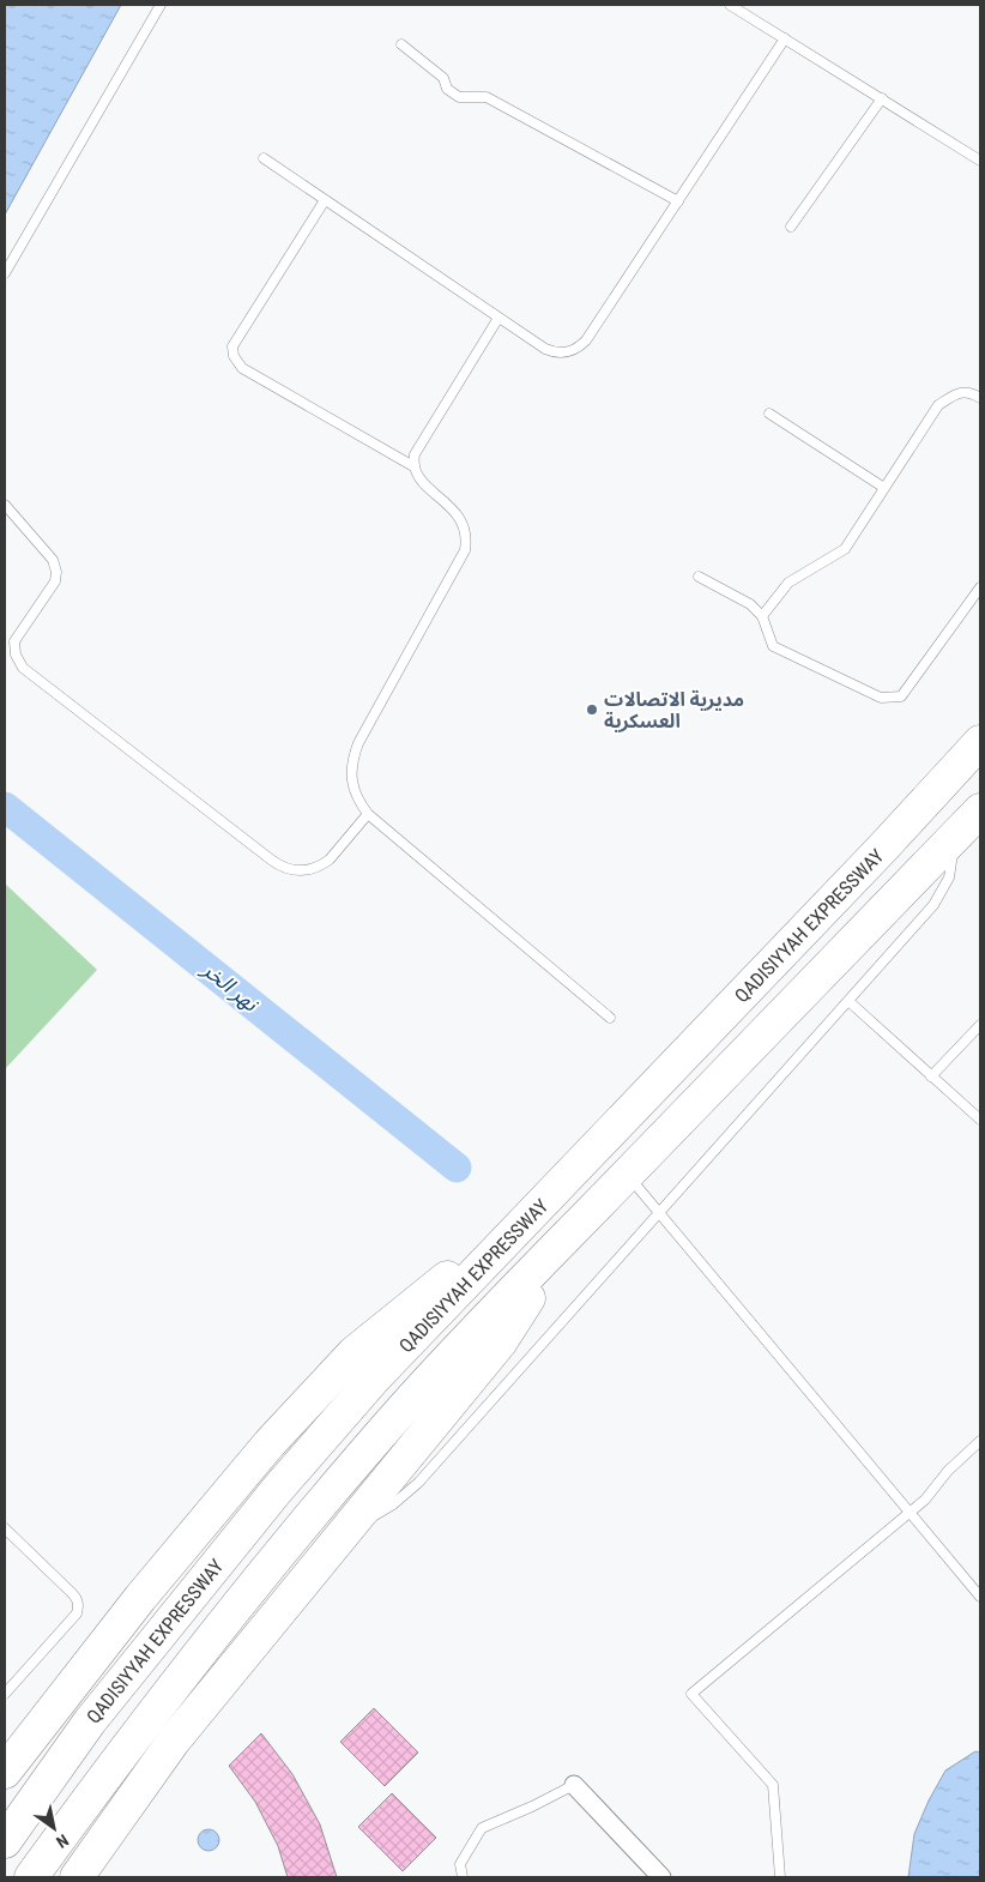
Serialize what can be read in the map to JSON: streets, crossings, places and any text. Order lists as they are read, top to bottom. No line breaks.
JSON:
{"streets":{"highway":["QADISIYYAH EXPRESSWAY"]},"water":["نهر الخر"],"places":["مديرية الاتصالات العسكرية"],"north":"bottom right"}
